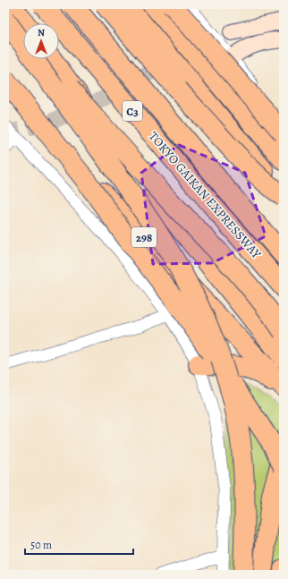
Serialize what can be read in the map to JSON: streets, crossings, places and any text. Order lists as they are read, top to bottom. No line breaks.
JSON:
{"streets":{"highway":["C3","TOKYO GAIKAN EXPRESSWAY","298"]},"scale_bar":"50 m","north":"top"}
